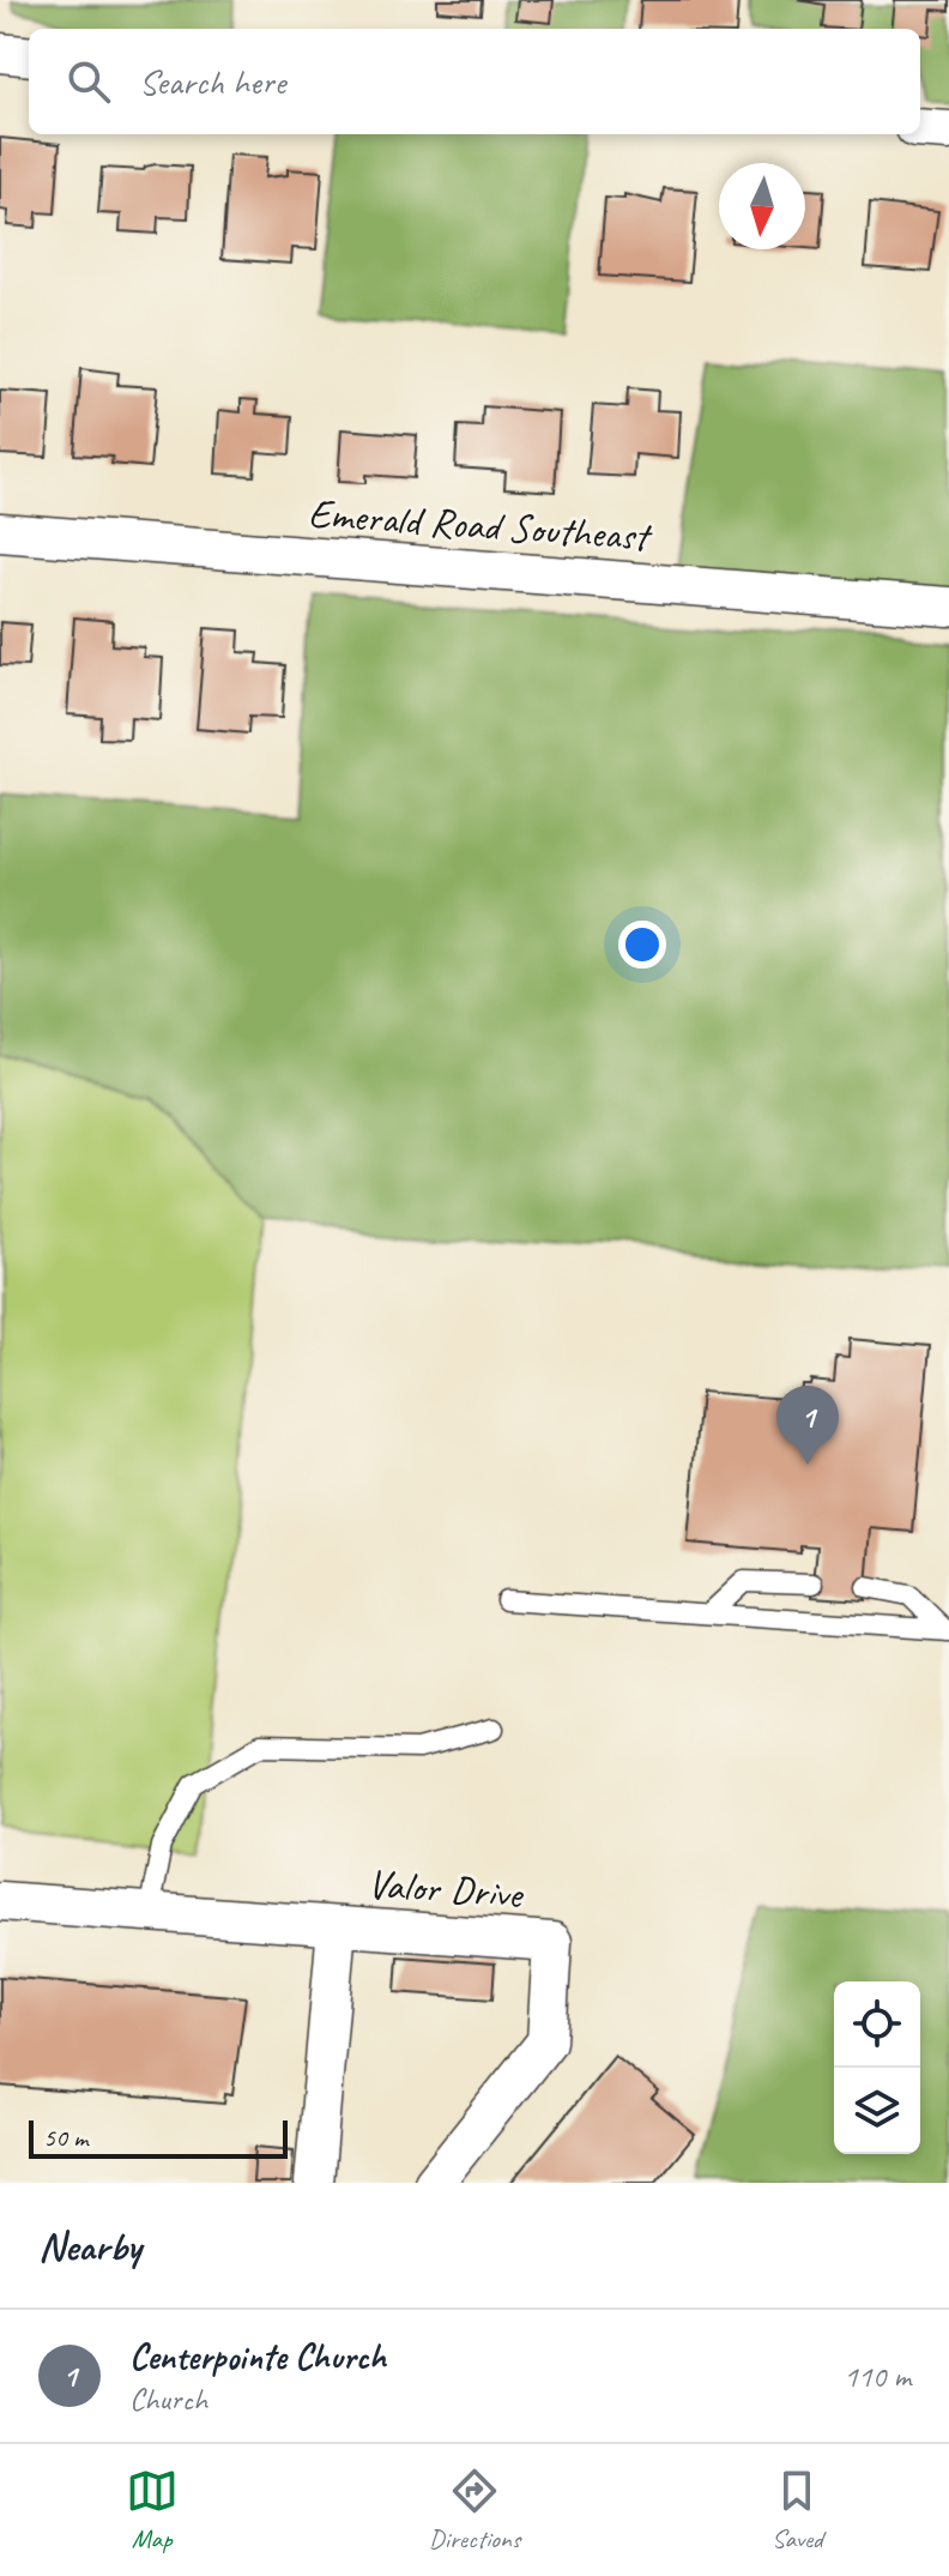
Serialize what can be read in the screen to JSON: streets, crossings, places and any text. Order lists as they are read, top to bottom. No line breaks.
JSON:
{"streets":{"street":["Emerald Road Southeast","Valor Drive"]},"scale_bar":"50 m","north":"bottom","page":{"search":"Search here","pins":"1","scale":"50 m","heading":"Nearby","list":[{"mark":"1","name":"Centerpointe Church","note":"Church","value":"110 m"}],"nav":["Map","Directions","Saved"]}}
